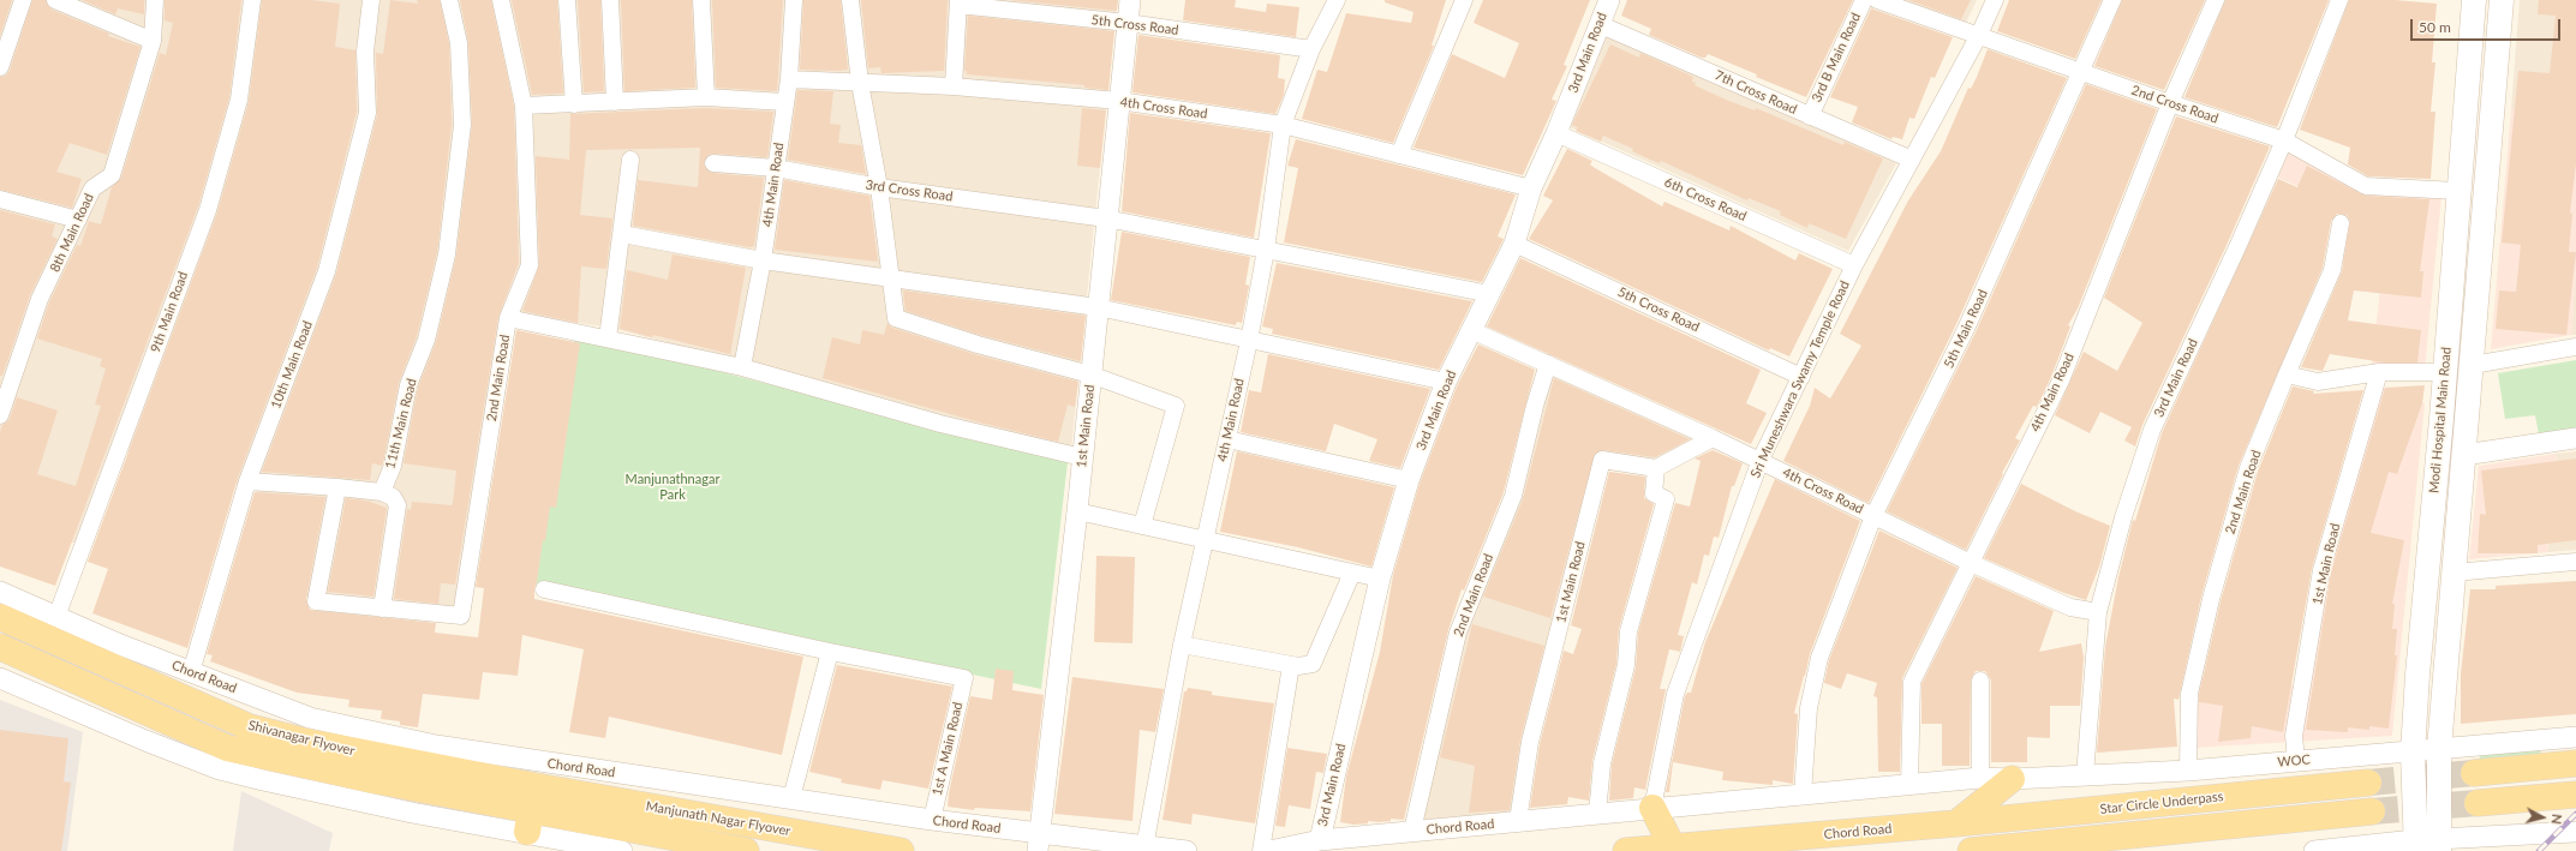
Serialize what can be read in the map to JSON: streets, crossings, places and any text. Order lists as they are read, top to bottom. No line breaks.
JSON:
{"streets":{"main road":["Modi Hospital Main Road","Chord Road","Shivanagar Flyover","Star Circle Underpass","Manjunath Nagar Flyover"],"street":["5th Cross Road","3rd Main Road","3rd B Main Road","7th Cross Road","2nd Cross Road","4th Cross Road","4th Main Road","3rd Cross Road","6th Cross Road","8th Main Road","9th Main Road","5th Main Road","10th Main Road","2nd Main Road","Sri Muneshwara Swamy Temple Road","11th Main Road","1st Main Road","1st A Main Road","WOC"]},"crossings":[["5th Cross Road","3rd Main Road"],["5th Cross Road","4th Main Road"],["5th Cross Road","Sri Muneshwara Swamy Temple Road"],["5th Cross Road","1st Main Road"],["3rd Main Road","7th Cross Road"],["3rd Main Road","2nd Cross Road"],["3rd Main Road","4th Cross Road"],["3rd Main Road","3rd Cross Road"],["3rd Main Road","6th Cross Road"],["3rd Main Road","Chord Road"],["3rd Main Road","WOC"],["3rd B Main Road","7th Cross Road"],["7th Cross Road","Sri Muneshwara Swamy Temple Road"],["2nd Cross Road","4th Main Road"],["2nd Cross Road","5th Main Road"],["2nd Cross Road","Sri Muneshwara Swamy Temple Road"],["2nd Cross Road","Modi Hospital Main Road"],["4th Cross Road","4th Main Road"],["4th Cross Road","5th Main Road"],["4th Cross Road","2nd Main Road"],["4th Cross Road","Sri Muneshwara Swamy Temple Road"],["4th Cross Road","1st Main Road"],["4th Main Road","3rd Cross Road"],["4th Main Road","Chord Road"],["4th Main Road","WOC"],["3rd Cross Road","1st Main Road"],["6th Cross Road","Sri Muneshwara Swamy Temple Road"],["9th Main Road","Chord Road"],["5th Main Road","Chord Road"],["5th Main Road","WOC"],["10th Main Road","Chord Road"],["2nd Main Road","Chord Road"],["2nd Main Road","WOC"],["Sri Muneshwara Swamy Temple Road","Chord Road"],["Modi Hospital Main Road","WOC"],["1st Main Road","Chord Road"],["1st Main Road","WOC"],["Chord Road","1st A Main Road"],["Chord Road","WOC"],["Chord Road","Star Circle Underpass"],["Shivanagar Flyover","Manjunath Nagar Flyover"]],"parks":["Manjunathnagar Park"],"scale_bar":"50 m","north":"right"}
